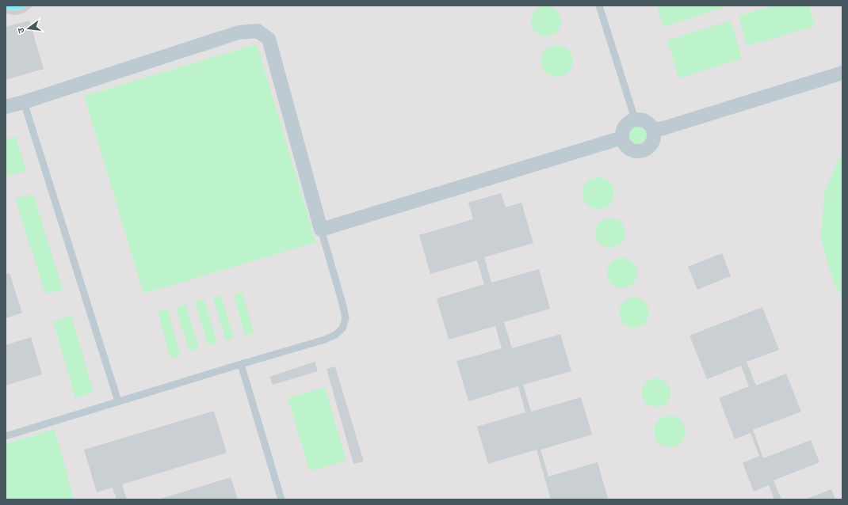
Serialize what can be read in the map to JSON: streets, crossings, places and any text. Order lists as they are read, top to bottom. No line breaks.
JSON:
{"north":"left"}
